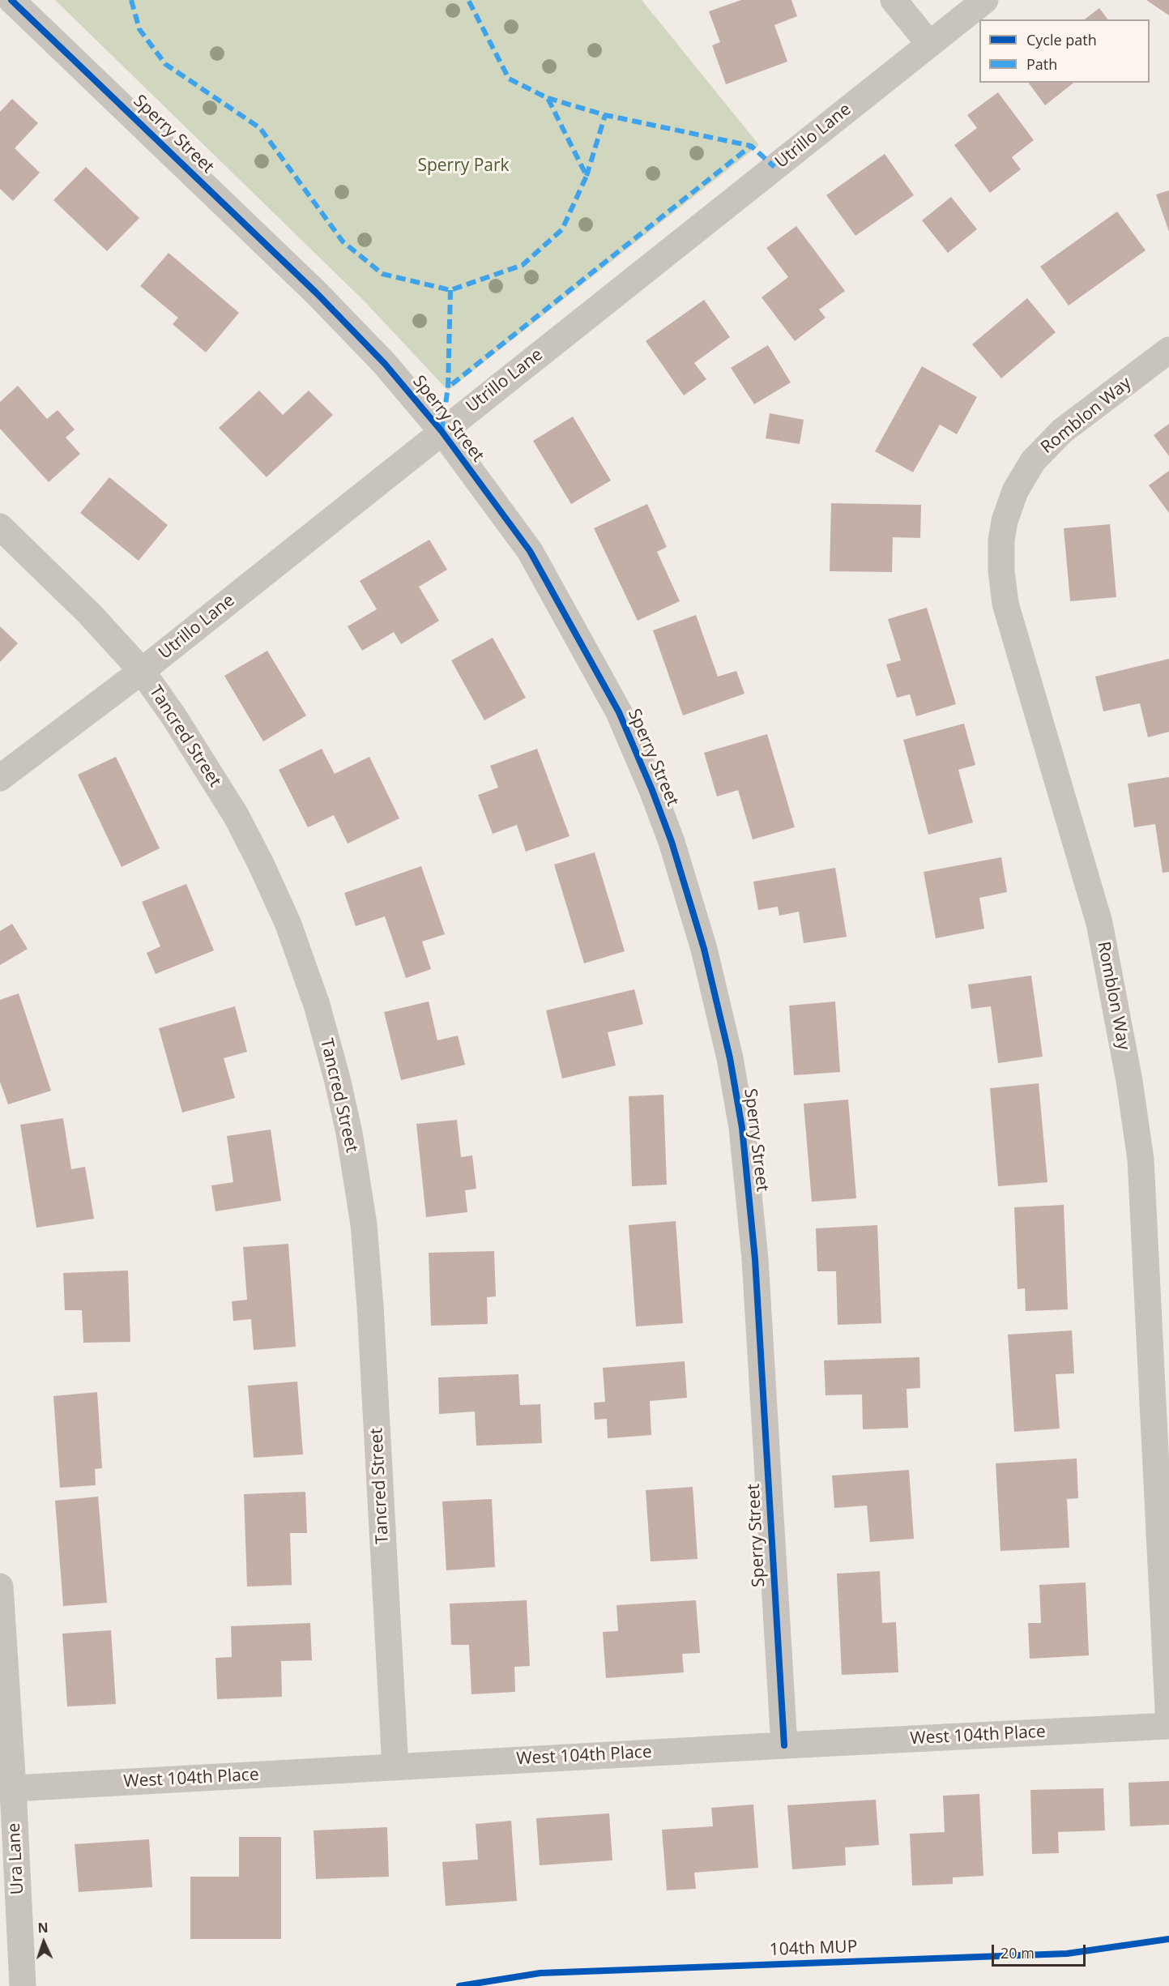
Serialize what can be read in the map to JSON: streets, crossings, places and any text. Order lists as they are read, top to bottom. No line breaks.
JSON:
{"streets":{"street":["Sperry Street","Utrillo Lane","Romblon Way","Tancred Street","West 104th Place","Ura Lane"],"cycle path":["104th MUP"]},"crossings":[["Sperry Street","Utrillo Lane"],["Sperry Street","West 104th Place"],["Utrillo Lane","Tancred Street"],["Romblon Way","West 104th Place"],["Tancred Street","West 104th Place"],["West 104th Place","Ura Lane"]],"parks":["Sperry Park"],"legend":["Cycle path","Path"],"scale_bar":"20 m","north":"top"}
